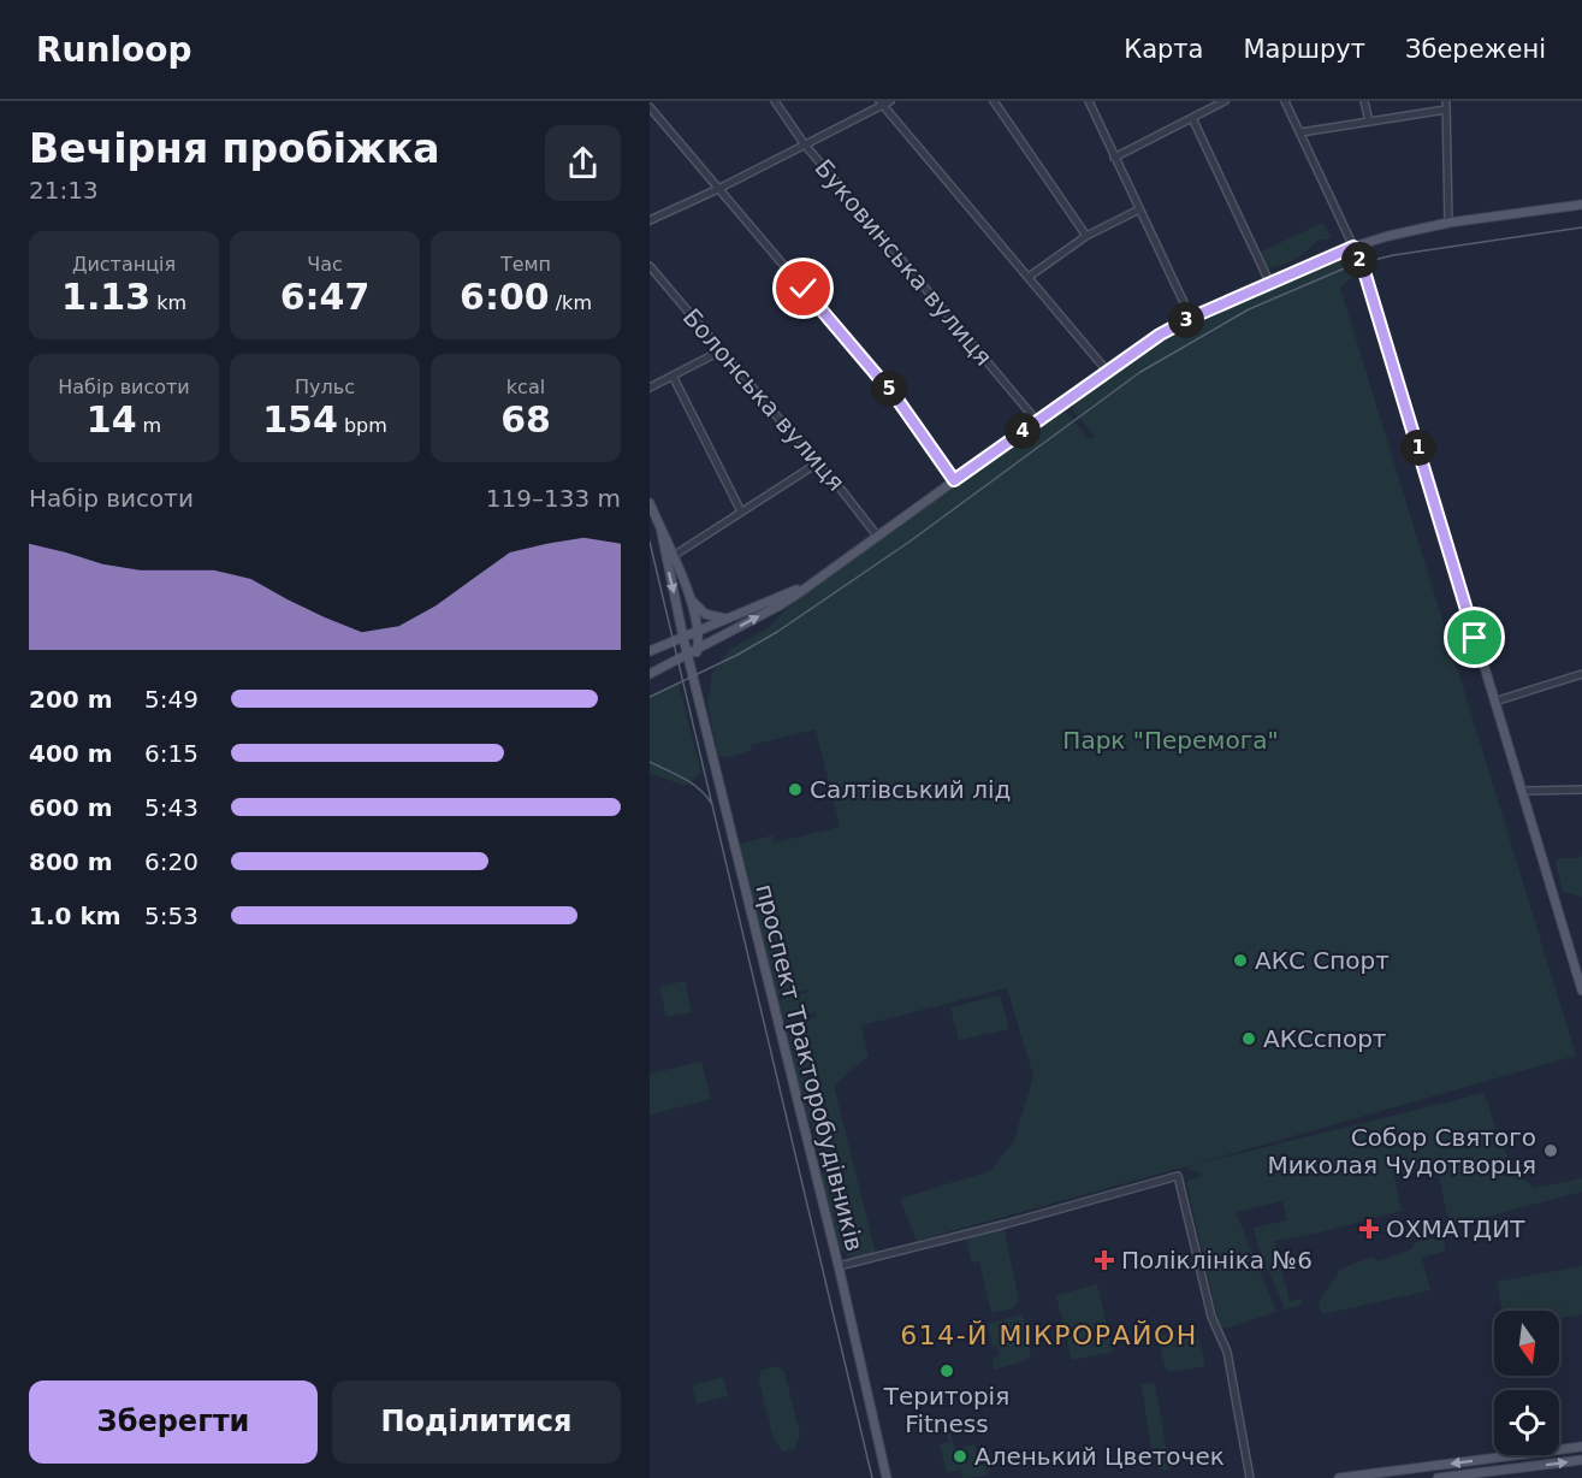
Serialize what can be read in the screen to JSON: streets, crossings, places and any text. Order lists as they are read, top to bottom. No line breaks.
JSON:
{"streets":{"main road":["проспект Тракторобудівників"],"street":["Буковинська вулиця","Болонська вулиця"]},"districts":["614-Й МІКРОРАЙОН"],"parks":["Парк \"Перемога\""],"places":{"other":["Салтівський лід","АКС Спорт","АКСспорт","Собор Святого Миколая Чудотворця","Територія Fitness","Аленький Цветочек"],"health":["ОХМАТДИТ","Поліклініка №6"]},"north":"bottom","page":{"header":"Runloop","nav":["Карта","Маршрут","Збережені"],"heading":["Вечірня пробіжка","21:13"],"stats":[["Дистанція","1.13 km"],["Час","6:47"],["Темп","6:00 /km"],["Набір висоти","14 m"],["Пульс","154 bpm"],["kcal","68"]],"pins":["2","3","5","4","1"],"chart":["Набір висоти","119–133 m"],"list":[{"name":"200 m","note":"5:49"},{"name":"400 m","note":"6:15"},{"name":"600 m","note":"5:43"},{"name":"800 m","note":"6:20"},{"name":"1.0 km","note":"5:53"}],"buttons":["Зберегти","Поділитися"]}}
